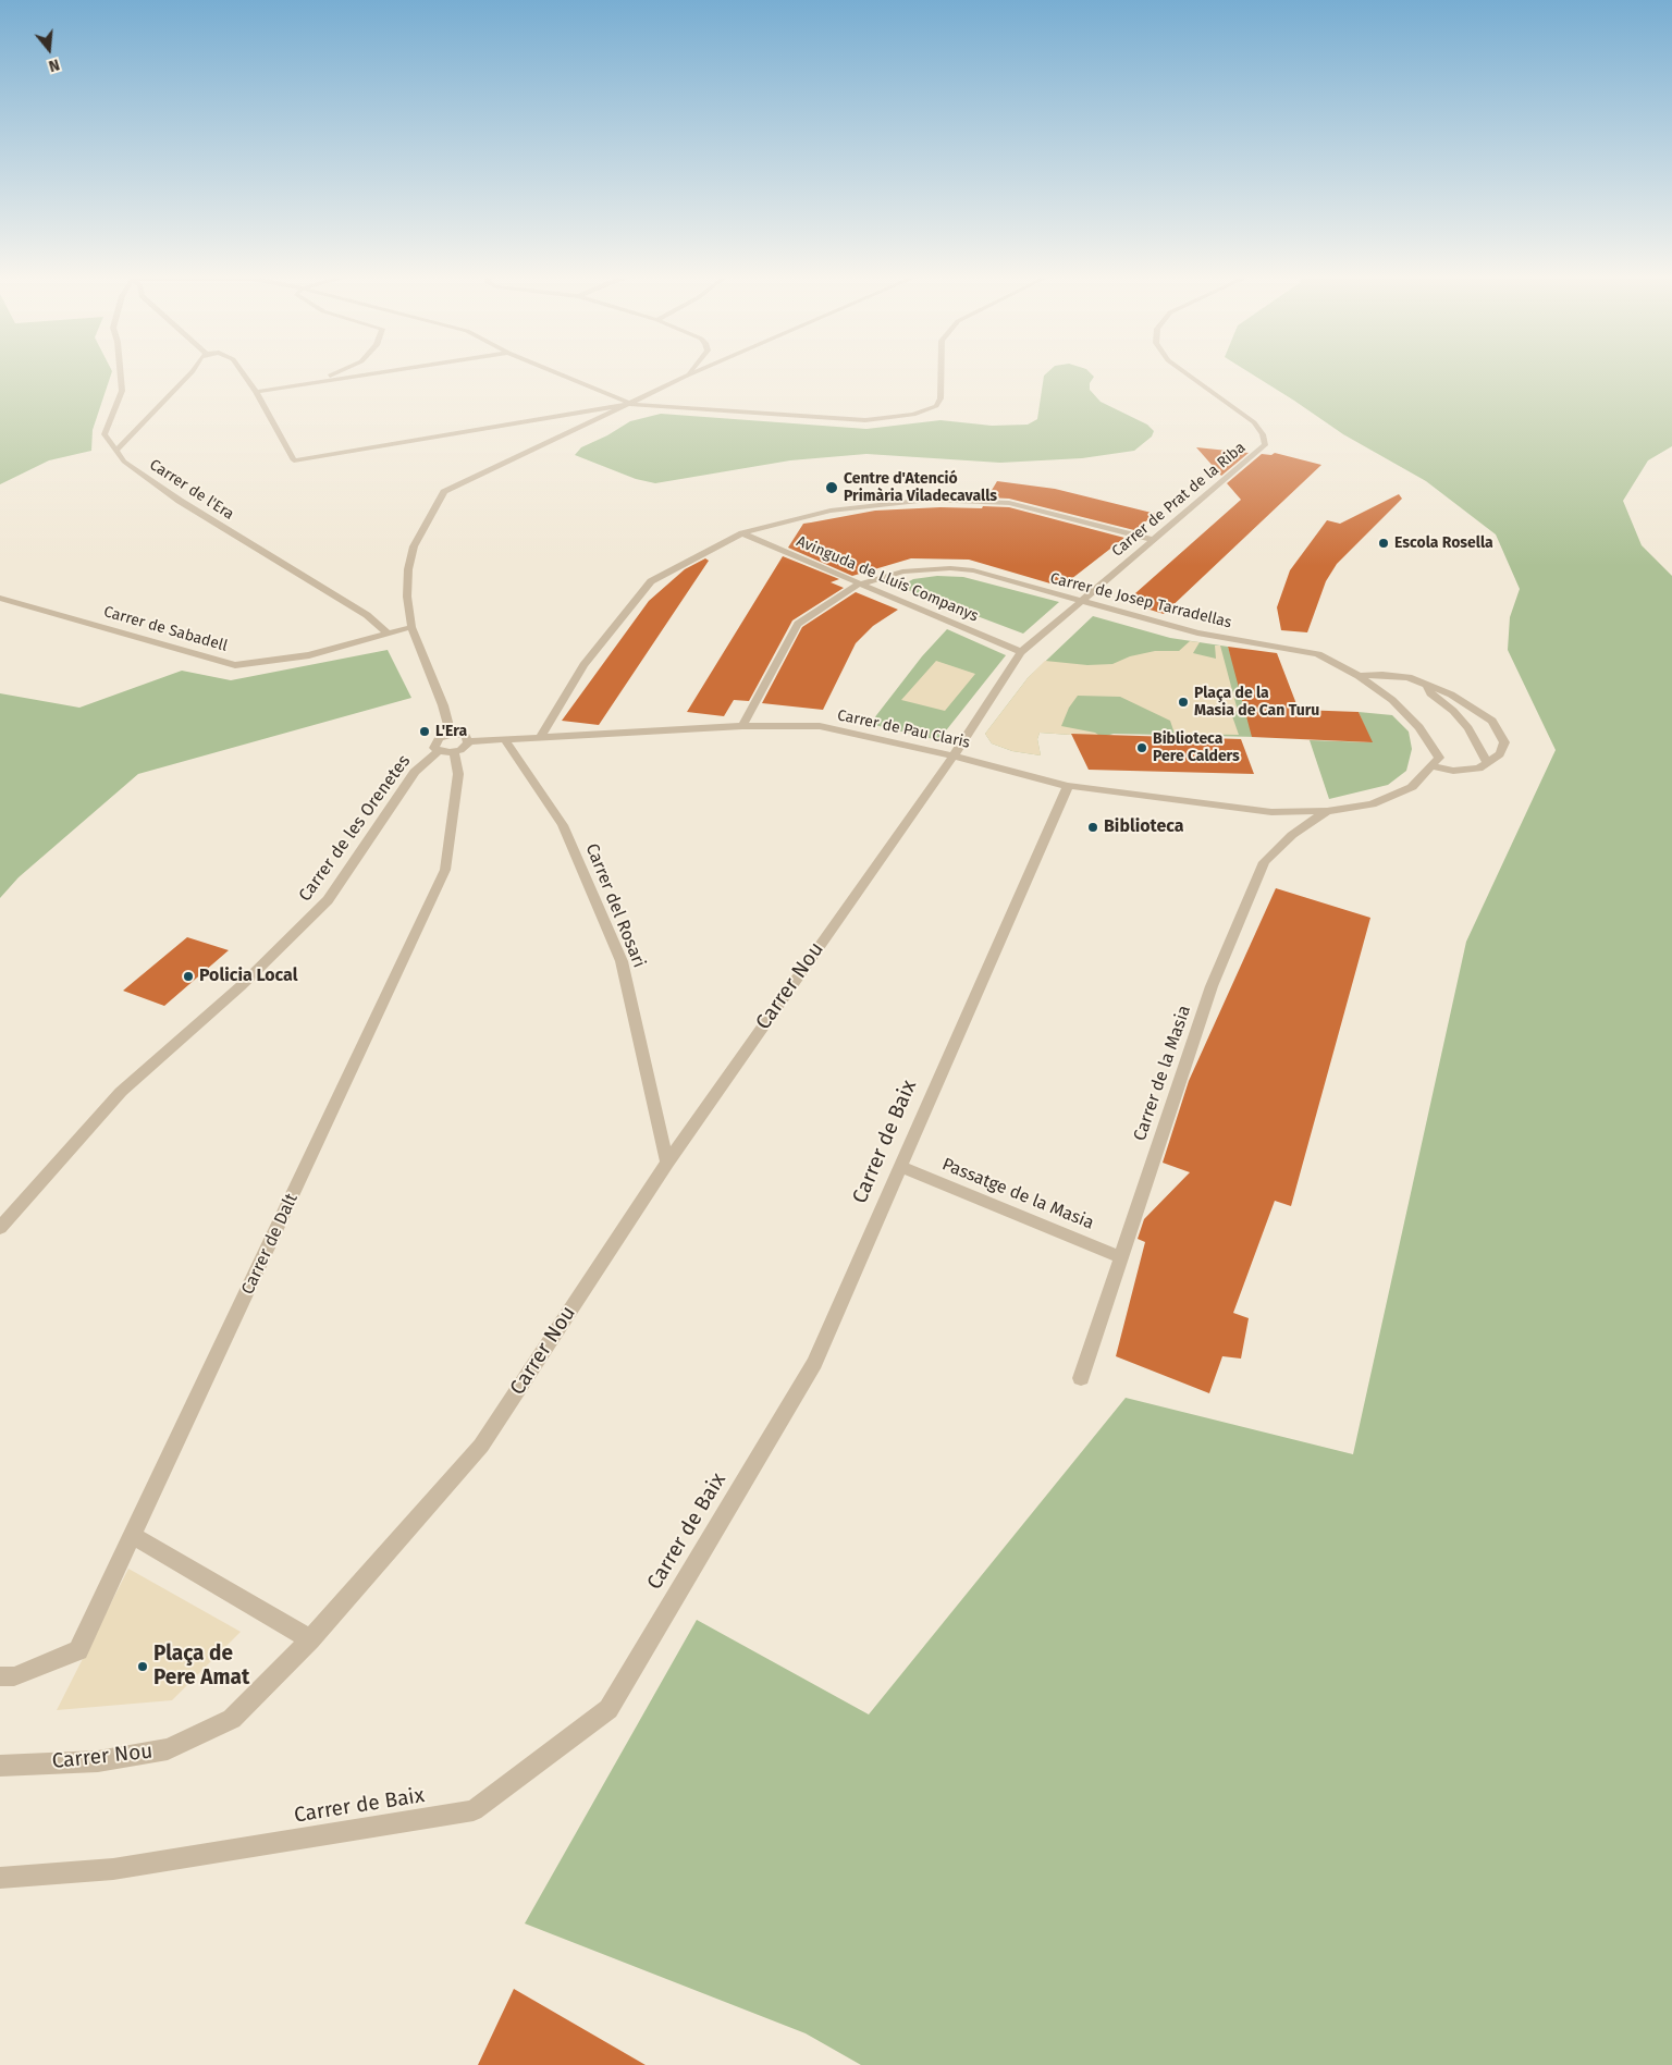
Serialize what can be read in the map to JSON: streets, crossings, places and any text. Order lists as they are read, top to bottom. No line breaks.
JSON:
{"streets":{"street":["Carrer de l'Era","Carrer de Prat de la Riba","Avinguda de Lluís Companys","Carrer de Josep Tarradellas","Carrer de Sabadell","Carrer de Pau Claris","Carrer de les Orenetes","Carrer del Rosari","Carrer Nou","Carrer de la Masia","Carrer de Baix","Passatge de la Masia","Carrer de Dalt"]},"crossings":[["Carrer de l'Era","Carrer de Sabadell"],["Carrer de Prat de la Riba","Avinguda de Lluís Companys"],["Carrer de Prat de la Riba","Carrer de Josep Tarradellas"],["Carrer de Prat de la Riba","Carrer de Pau Claris"],["Carrer de Prat de la Riba","Carrer Nou"],["Avinguda de Lluís Companys","Carrer de Josep Tarradellas"],["Carrer de Josep Tarradellas","Carrer de Pau Claris"],["Carrer de Pau Claris","Carrer del Rosari"],["Carrer de Pau Claris","Carrer Nou"],["Carrer de Pau Claris","Carrer de la Masia"],["Carrer de Pau Claris","Carrer de Baix"],["Carrer del Rosari","Carrer Nou"],["Carrer de la Masia","Passatge de la Masia"],["Carrer de Baix","Passatge de la Masia"]],"places":["Centre d'Atenció Primària Viladecavalls","Escola Rosella","Plaça de la Masia de Can Turu","L'Era","Biblioteca Pere Calders","Biblioteca","Policia Local","Plaça de Pere Amat"],"north":"bottom"}
